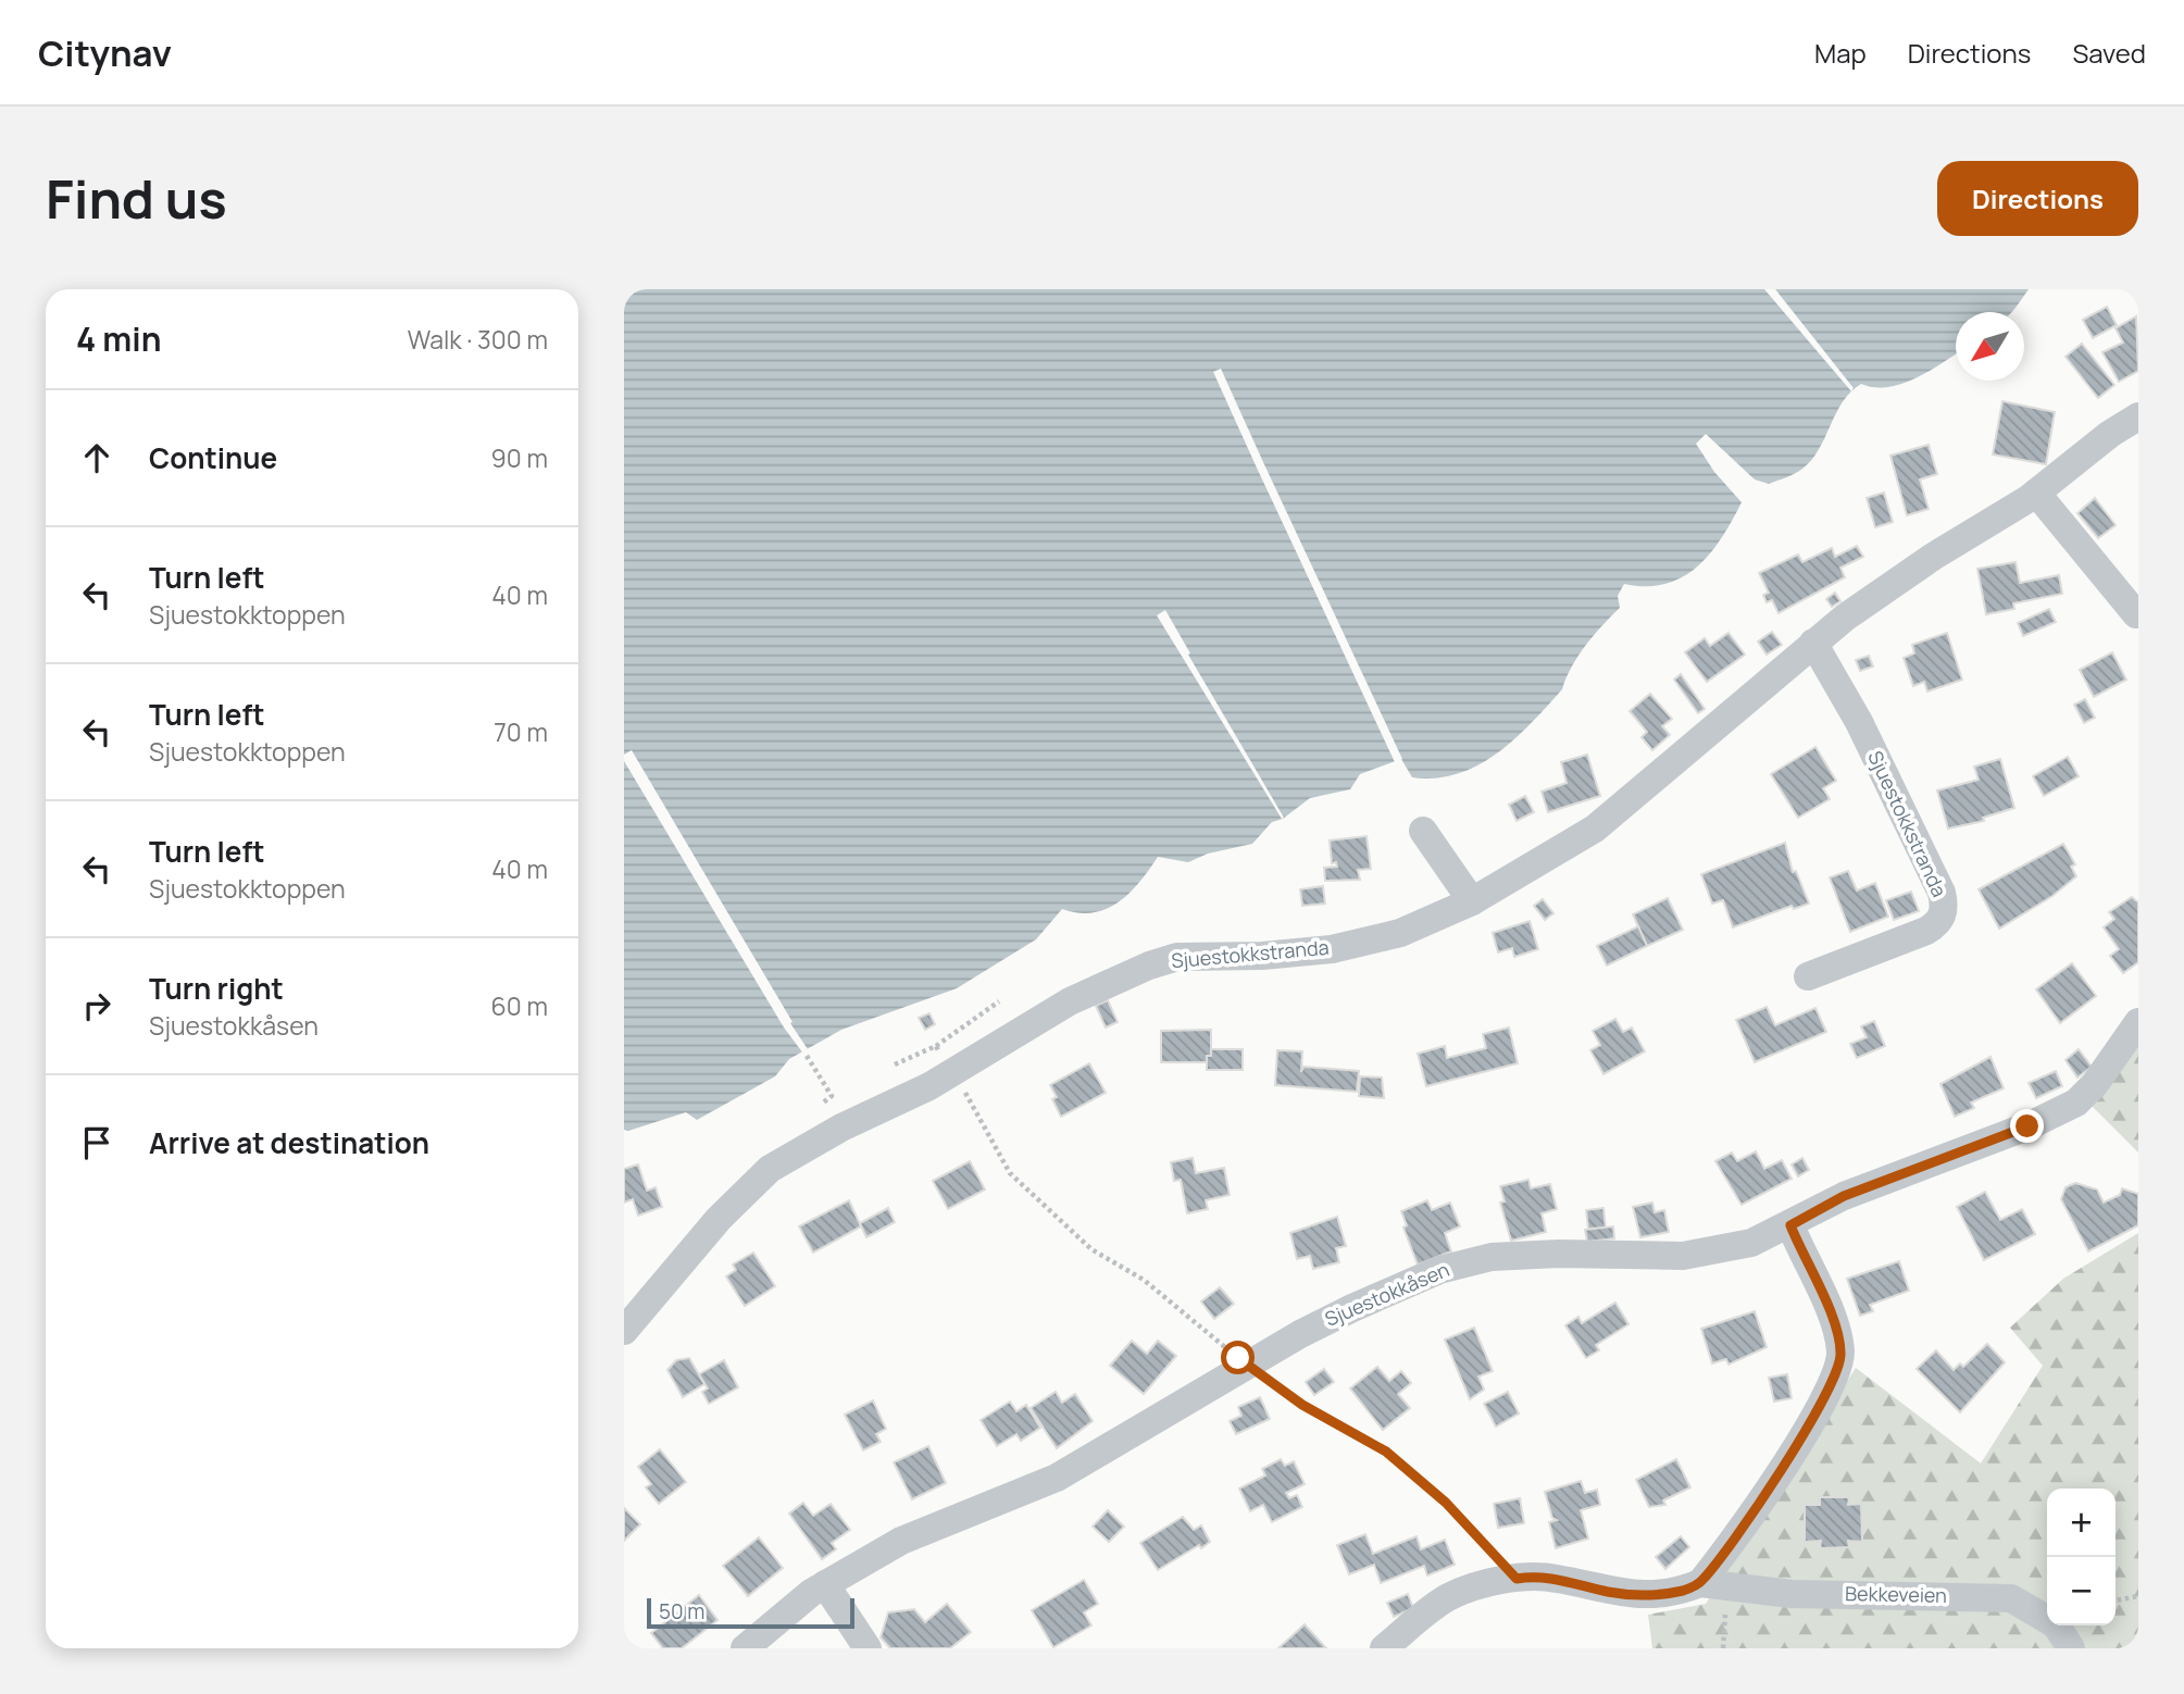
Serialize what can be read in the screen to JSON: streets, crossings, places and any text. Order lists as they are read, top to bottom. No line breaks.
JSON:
{"streets":{"street":["Sjuestokkstranda","Sjuestokkåsen","Bekkeveien"]},"scale_bar":"50 m","north":"bottom left","page":{"header":"Citynav","nav":["Map","Directions","Saved"],"buttons":"Directions","title":"Find us","heading":["4 min","Walk · 300 m"],"list":[["Continue","90 m"],["Turn left","Sjuestokktoppen","40 m"],["Turn left","Sjuestokktoppen","70 m"],["Turn left","Sjuestokktoppen","40 m"],["Turn right","Sjuestokkåsen","60 m"],"Arrive at destination"],"map_buttons":["+","−"],"scale":"50 m"}}
